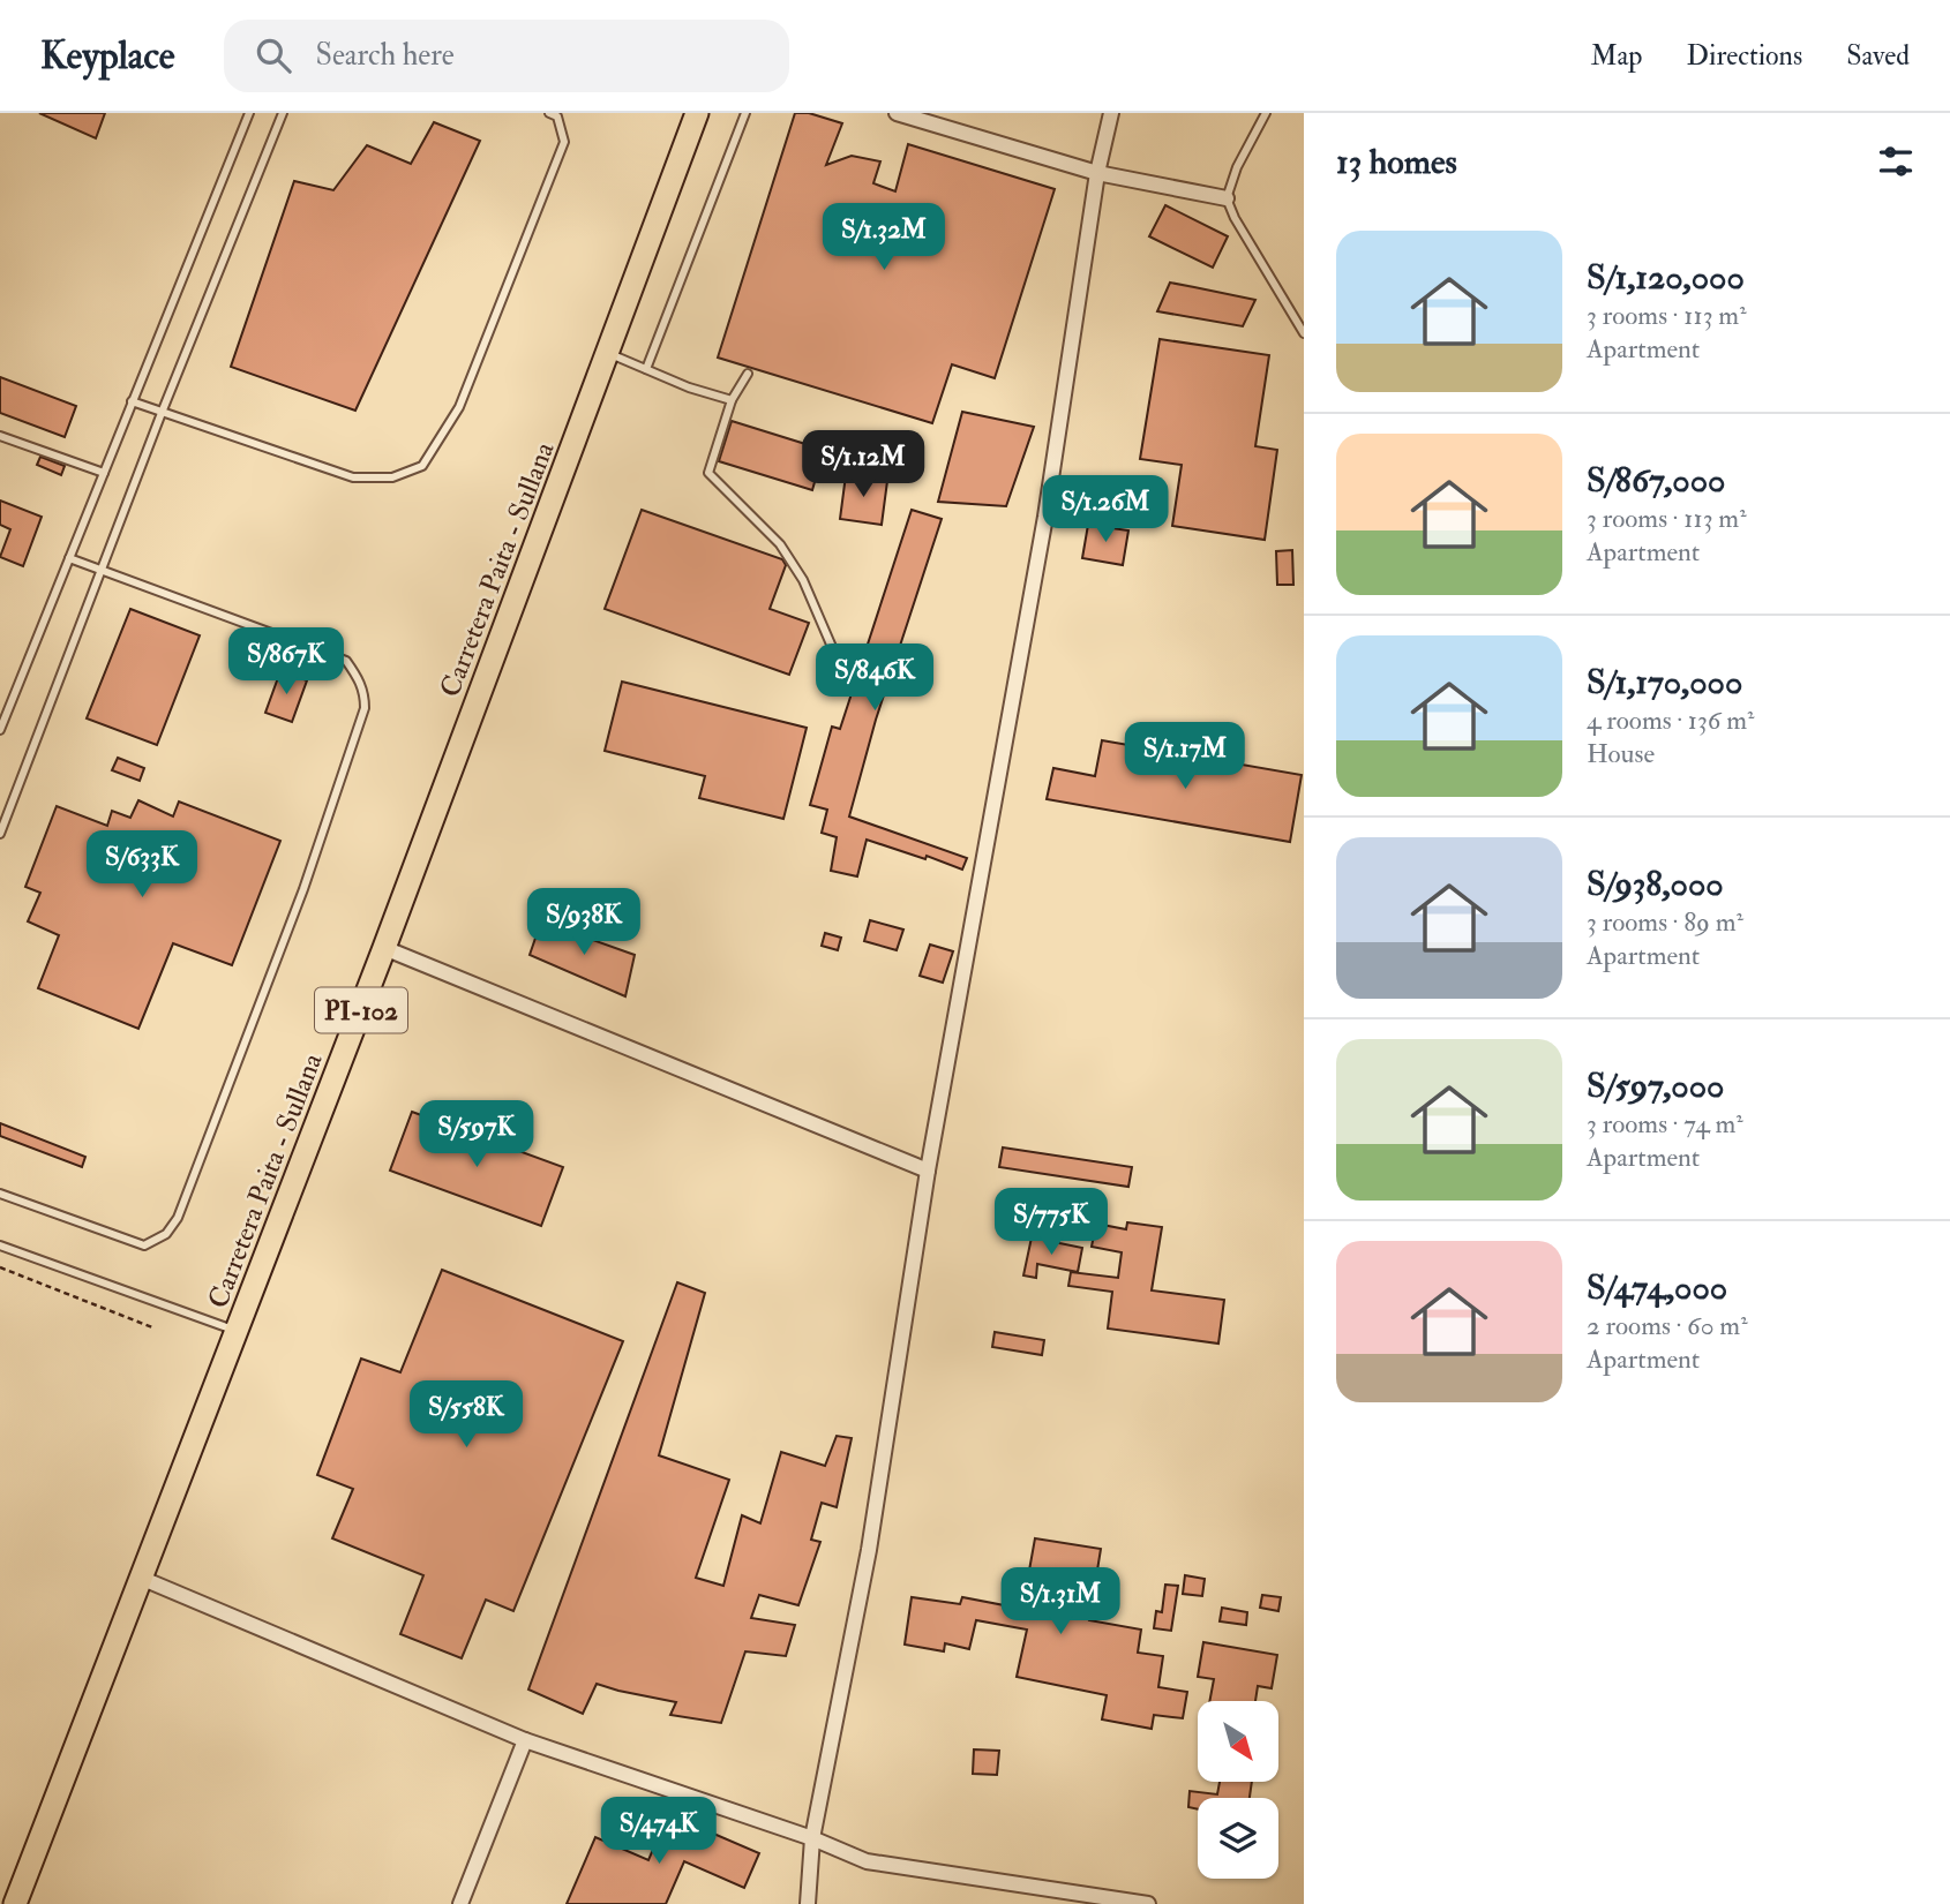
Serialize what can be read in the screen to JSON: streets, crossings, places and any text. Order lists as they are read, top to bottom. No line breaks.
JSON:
{"streets":{"main road":["Carretera Paita - Sullana","PI-102"]},"north":"bottom right","page":{"header":"Keyplace","search":"Search here","nav":["Map","Directions","Saved"],"heading":"13 homes","price":["S/1.32M","S/1.12M","S/1.26M","S/867K","S/846K","S/1.17M","S/633K","S/938K","S/597K","S/775K","S/558K","S/1.31M","S/474K"],"list":[{"name":"S/1,120,000","note":"3 rooms · 113 m² · Apartment"},{"name":"S/867,000","note":"3 rooms · 113 m² · Apartment"},{"name":"S/1,170,000","note":"4 rooms · 136 m² · House"},{"name":"S/938,000","note":"3 rooms · 89 m² · Apartment"},{"name":"S/597,000","note":"3 rooms · 74 m² · Apartment"},{"name":"S/474,000","note":"2 rooms · 60 m² · Apartment"}]}}
